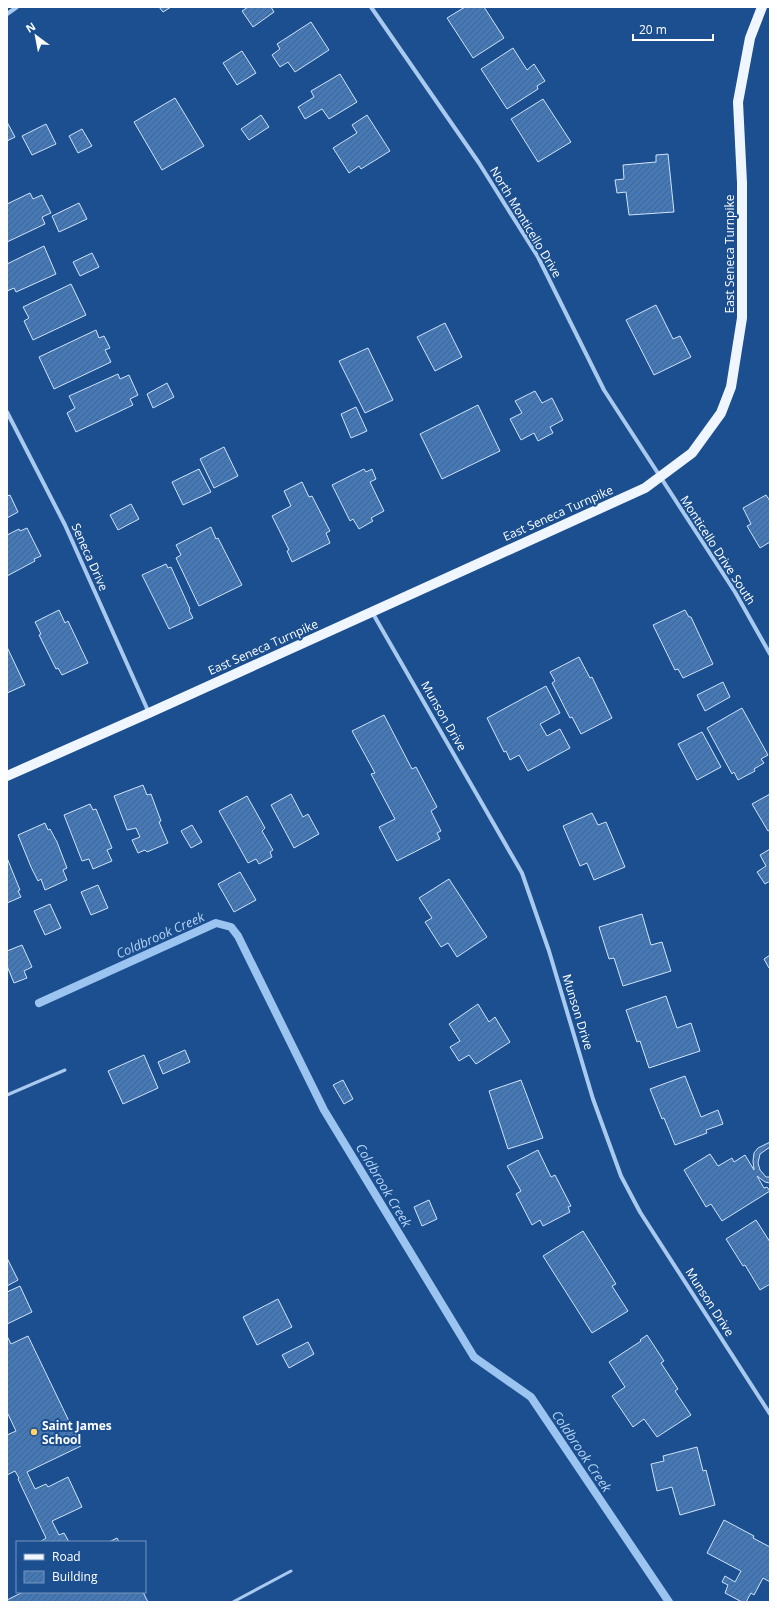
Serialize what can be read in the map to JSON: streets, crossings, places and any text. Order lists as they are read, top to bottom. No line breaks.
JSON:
{"streets":{"main road":["East Seneca Turnpike"],"street":["North Monticello Drive","Monticello Drive South","Seneca Drive","Munson Drive"]},"crossings":[["North Monticello Drive","East Seneca Turnpike"],["North Monticello Drive","Monticello Drive South"],["East Seneca Turnpike","Monticello Drive South"],["East Seneca Turnpike","Seneca Drive"],["East Seneca Turnpike","Munson Drive"]],"water":["Coldbrook Creek"],"places":["Saint James School"],"legend":["Road","Building"],"scale_bar":"20 m","north":"top left"}
